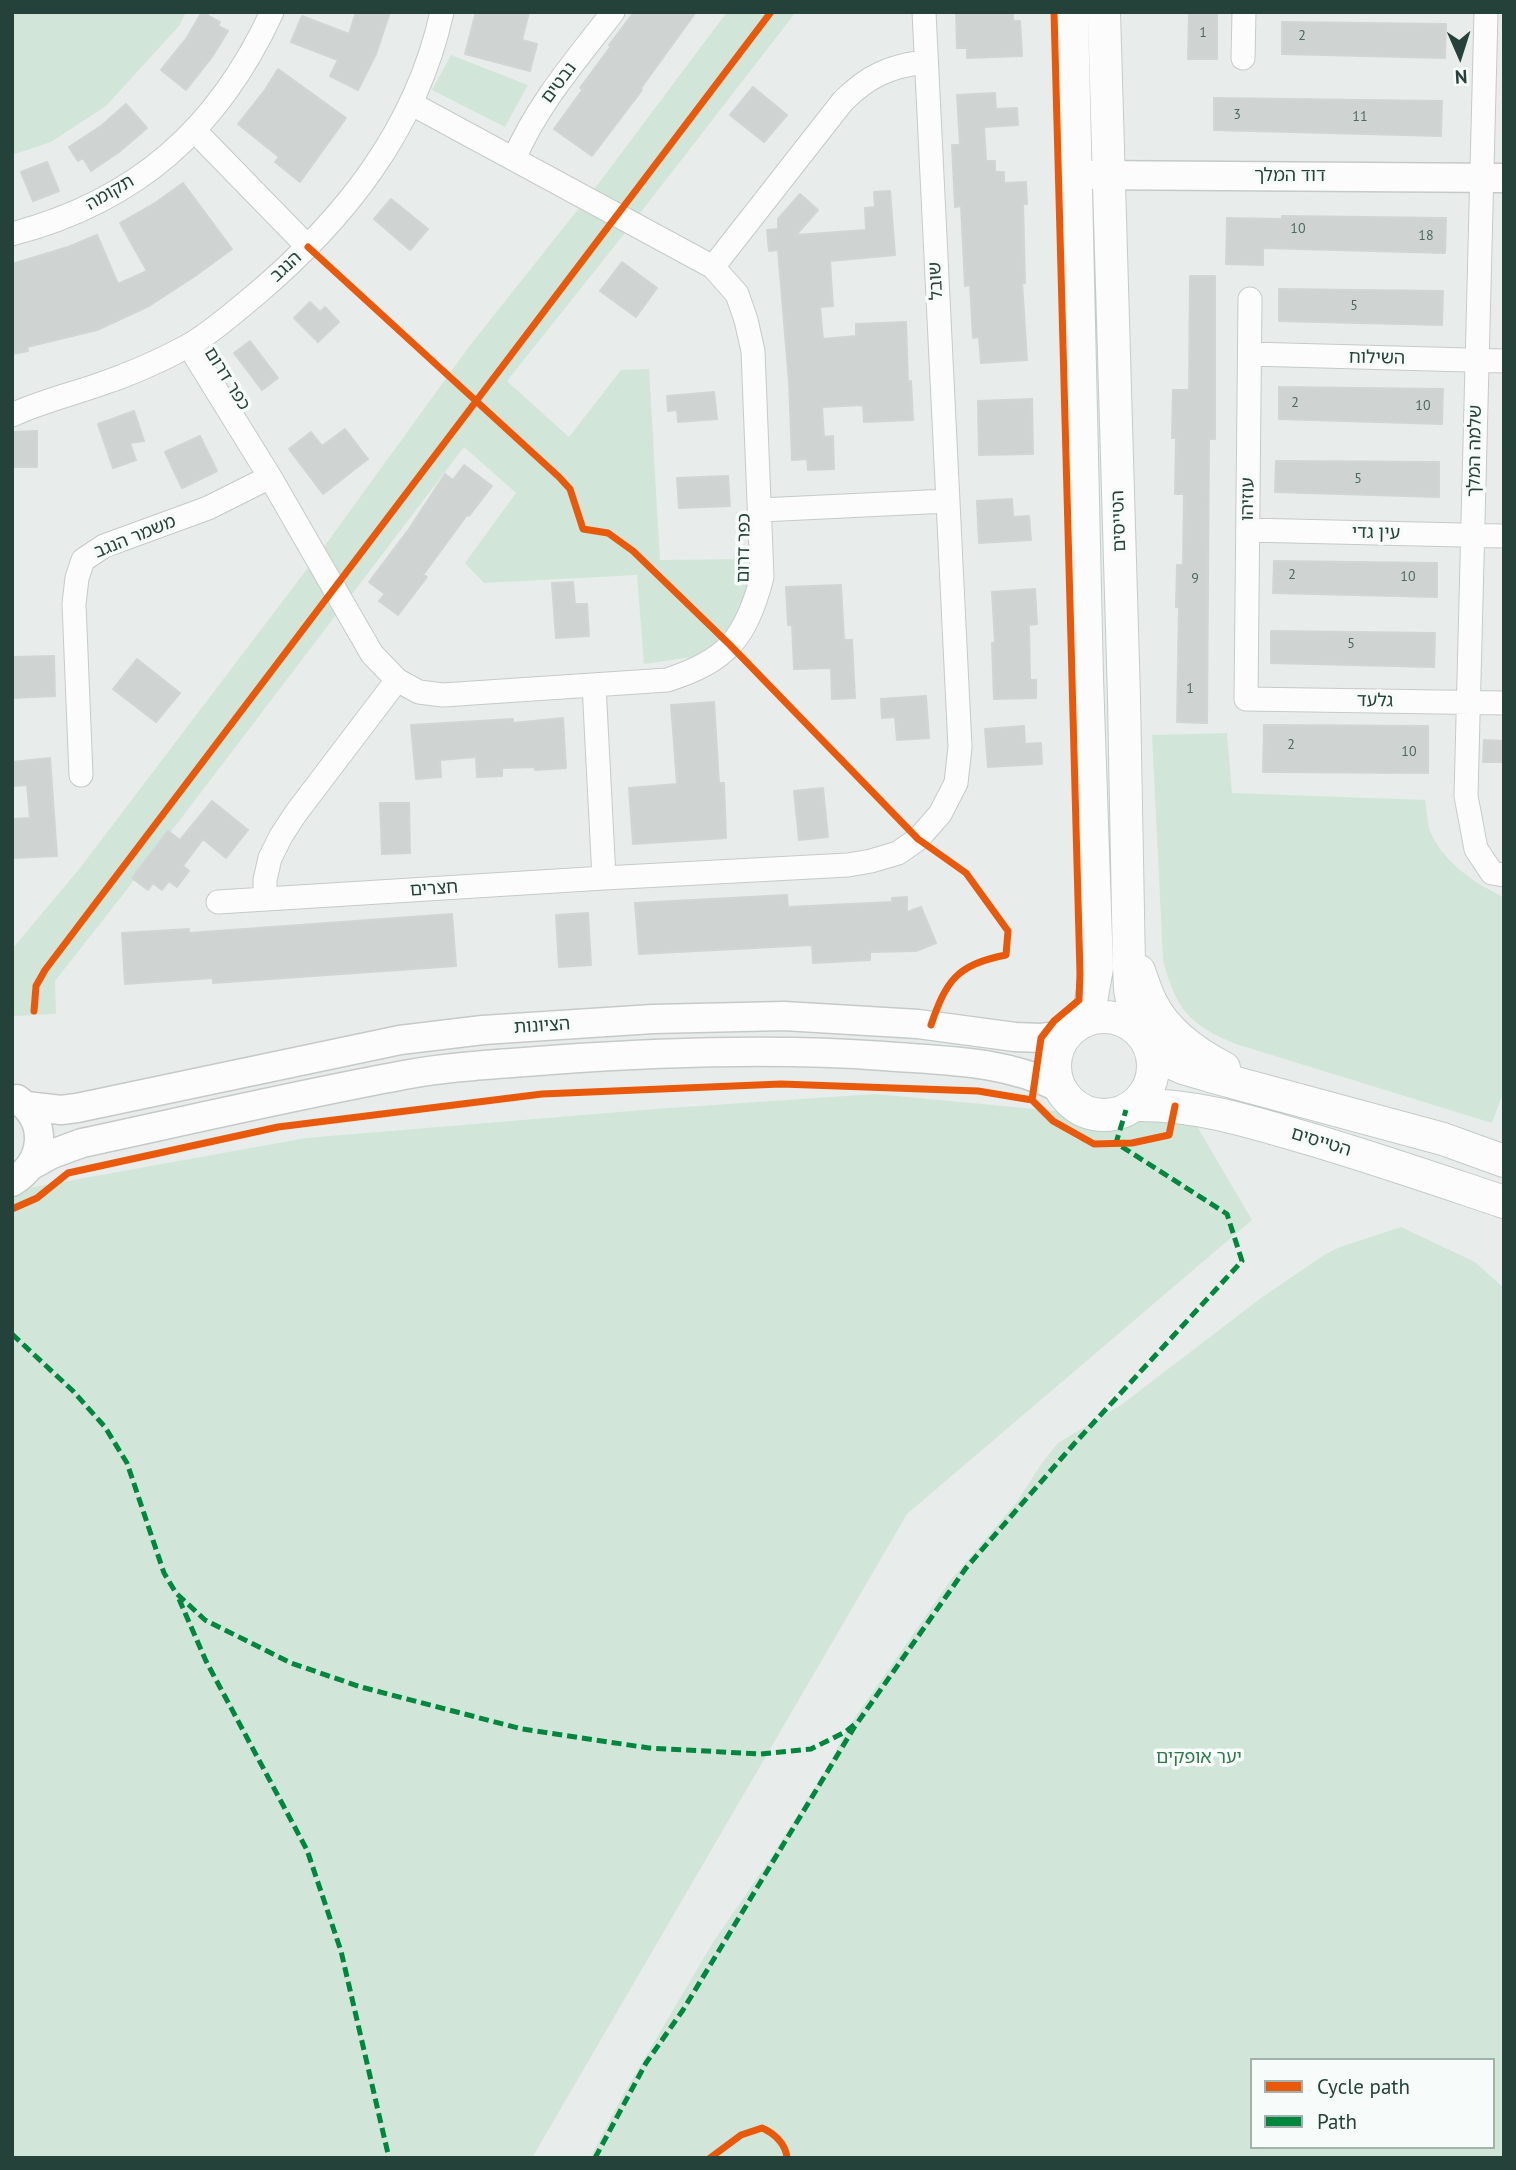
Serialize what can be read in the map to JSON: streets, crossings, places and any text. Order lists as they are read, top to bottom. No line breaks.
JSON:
{"streets":{"main road":["הטייסים"],"street":["נבטים","דוד המלך","תקומה","הנגב","שובל","השילוח","כפר דרום","שלמה המלך","עוזיהו","עין גדי","משמר הנגב","גלעד","חצרים","הציונות"]},"crossings":[["נבטים","כפר דרום"],["דוד המלך","שלמה המלך"],["דוד המלך","הטייסים"],["הנגב","כפר דרום"],["שובל","חצרים"],["השילוח","שלמה המלך"],["השילוח","עוזיהו"],["כפר דרום","משמר הנגב"],["שלמה המלך","עין גדי"],["שלמה המלך","גלעד"],["עוזיהו","עין גדי"],["עוזיהו","גלעד"],["הטייסים","הציונות"]],"parks":["יער אופקים"],"house_numbers":["1","2","3","11","10","18","5","2","10","5","2","10","9","5","1","2","10"],"legend":["Cycle path","Path"],"north":"bottom"}
